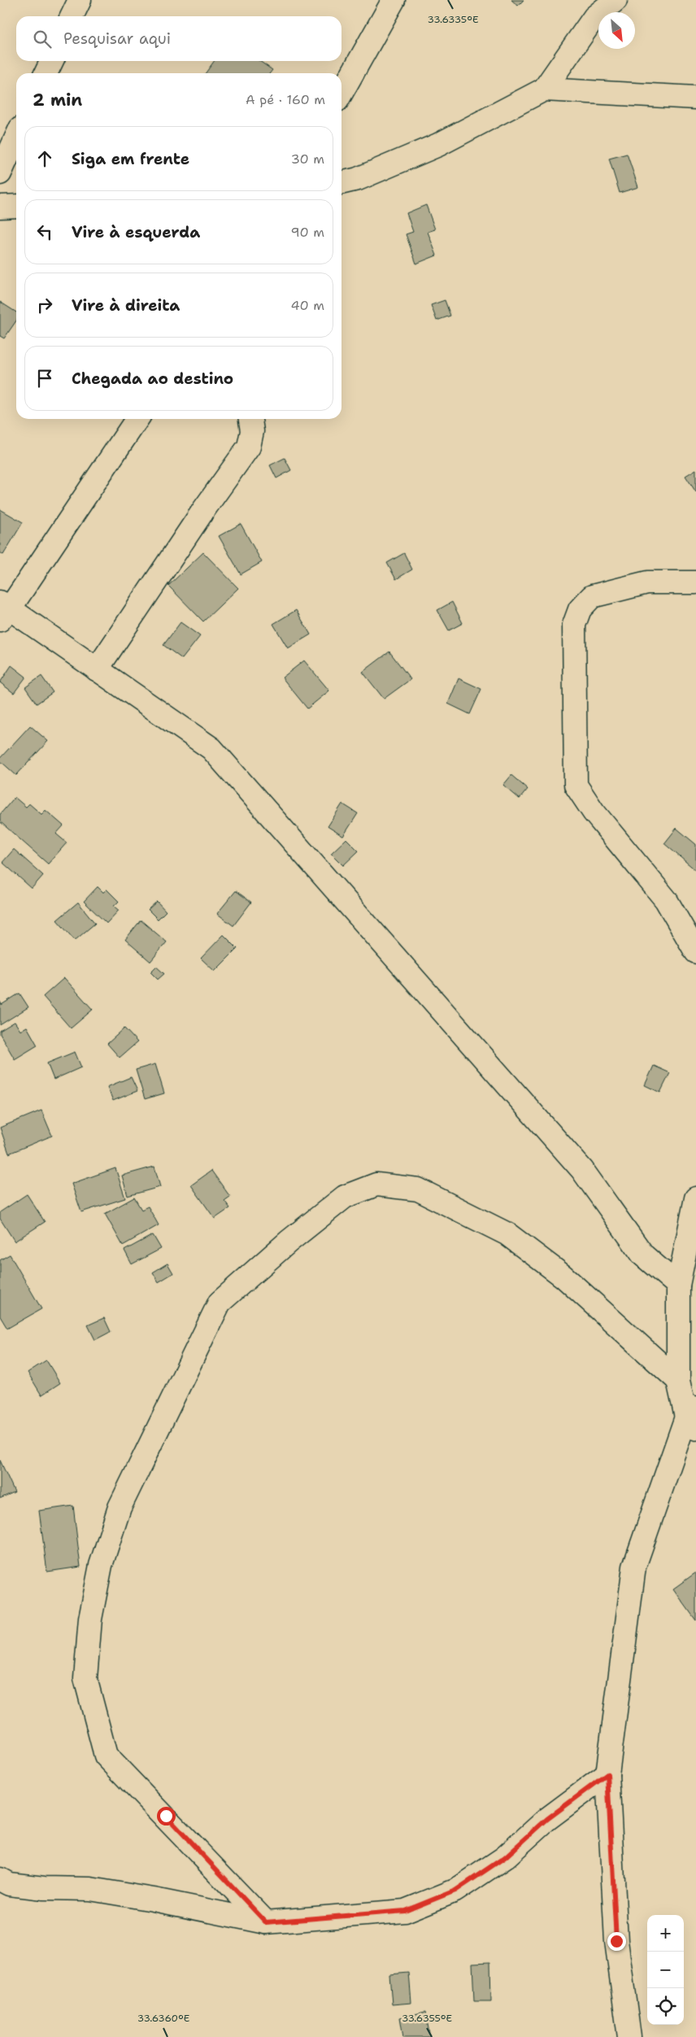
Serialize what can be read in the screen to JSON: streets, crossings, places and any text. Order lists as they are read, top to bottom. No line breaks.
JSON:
{"north":"bottom right","page":{"search":"Pesquisar aqui","heading":["2 min","A pé · 160 m"],"list":[["Siga em frente","30 m"],["Vire à esquerda","90 m"],["Vire à direita","40 m"],"Chegada ao destino"],"map_buttons":["+","−"]},"coordinates":["33.6335°E","33.6360°E","33.6355°E"]}
